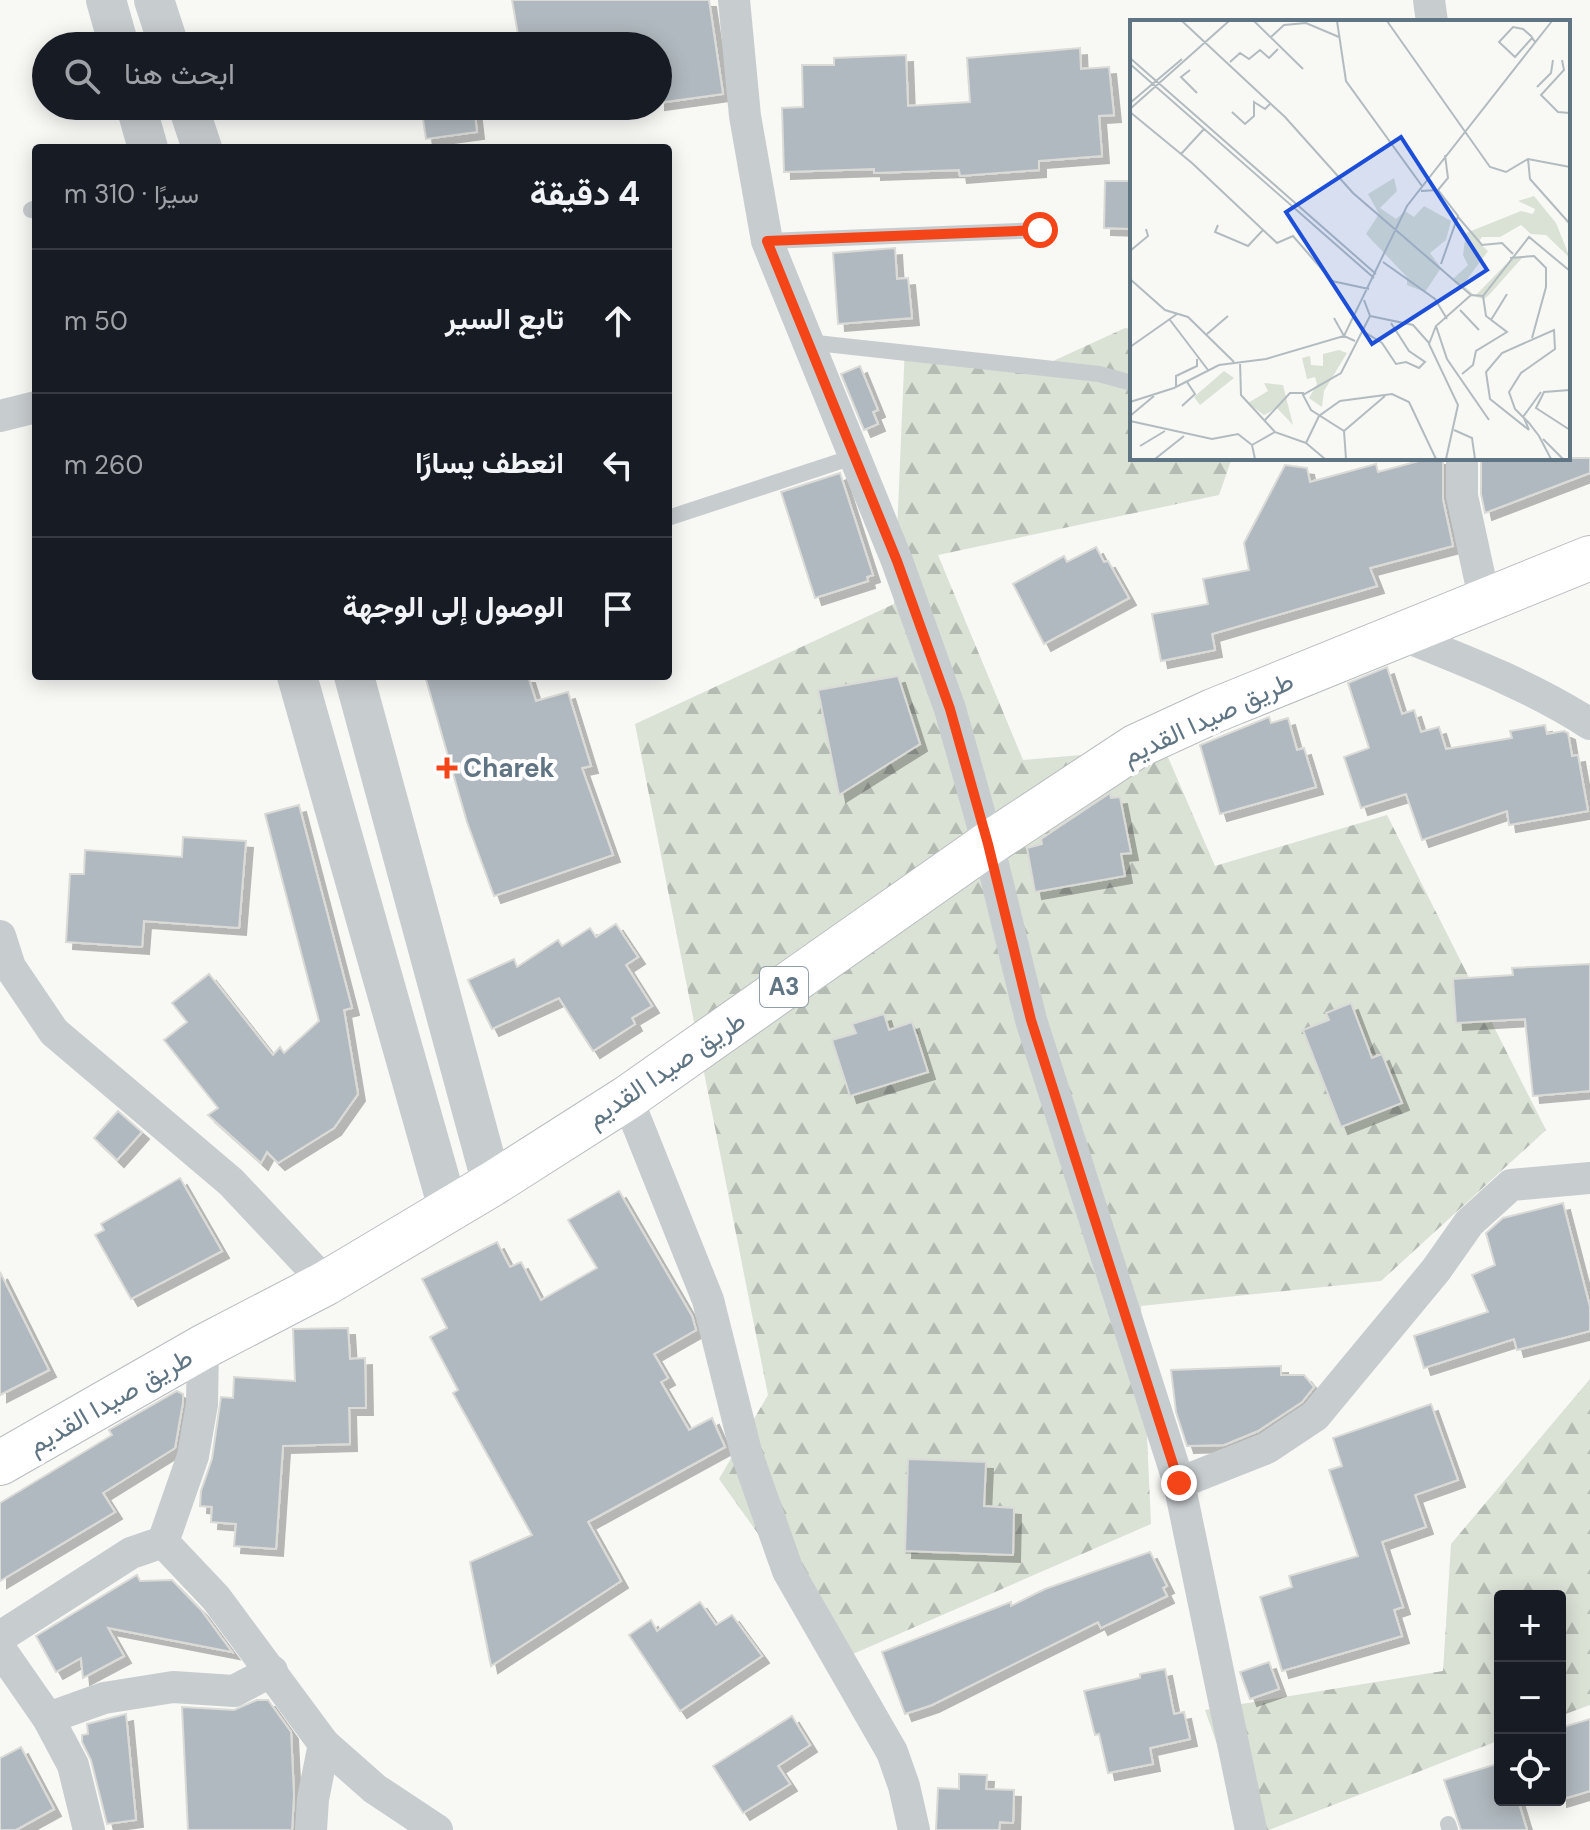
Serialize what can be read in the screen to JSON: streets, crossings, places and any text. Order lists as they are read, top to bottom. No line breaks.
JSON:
{"streets":{"highway":["طريق صيدا القديم","A3"]},"places":{"health":["Charek"]},"page":{"search":"ابحث هنا","heading":["4 دقيقة","سيرًا · 310 m"],"list":[["تابع السير","50 m"],["انعطف يسارًا","260 m"],"الوصول إلى الوجهة"],"map_buttons":["+","−"]}}
